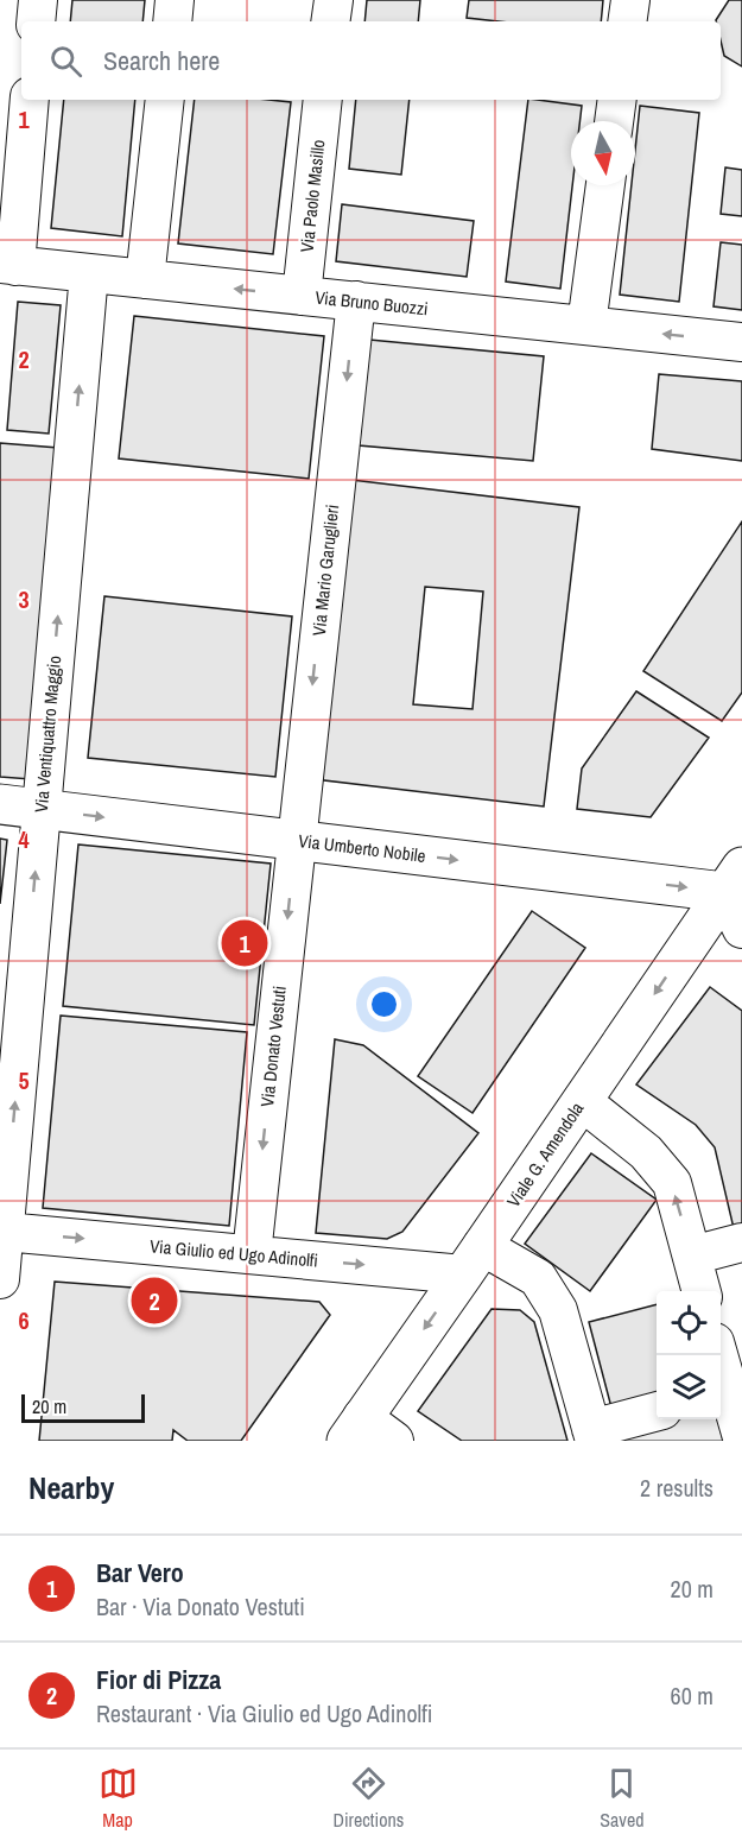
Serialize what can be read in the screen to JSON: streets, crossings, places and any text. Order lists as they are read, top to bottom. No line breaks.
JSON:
{"streets":{"street":["Via Paolo Masillo","Via Bruno Buozzi","Via Mario Garuglieri","Via Ventiquattro Maggio","Via Umberto Nobile","Via Donato Vestuti","Viale G. Amendola","Via Giulio ed Ugo Adinolfi"]},"crossings":[["Via Paolo Masillo","Via Bruno Buozzi"],["Via Bruno Buozzi","Via Mario Garuglieri"],["Via Bruno Buozzi","Via Ventiquattro Maggio"],["Via Mario Garuglieri","Via Umberto Nobile"],["Via Mario Garuglieri","Via Donato Vestuti"],["Via Ventiquattro Maggio","Via Umberto Nobile"],["Via Ventiquattro Maggio","Via Giulio ed Ugo Adinolfi"],["Via Umberto Nobile","Via Donato Vestuti"],["Via Umberto Nobile","Viale G. Amendola"],["Via Donato Vestuti","Via Giulio ed Ugo Adinolfi"],["Viale G. Amendola","Via Giulio ed Ugo Adinolfi"]],"one_way":["Via Bruno Buozzi","Via Mario Garuglieri","Via Ventiquattro Maggio","Via Umberto Nobile","Via Donato Vestuti","Viale G. Amendola","Via Giulio ed Ugo Adinolfi"],"scale_bar":"20 m","north":"bottom","page":{"search":"Search here","pins":["1","2"],"scale":"20 m","heading":["Nearby","2 results"],"list":[{"mark":"1","name":"Bar Vero","note":"Bar · Via Donato Vestuti","value":"20 m"},{"mark":"2","name":"Fior di Pizza","note":"Restaurant · Via Giulio ed Ugo Adinolfi","value":"60 m"}],"nav":["Map","Directions","Saved"]},"grid":{"rows":["1","2","3","4","5","6"]}}
